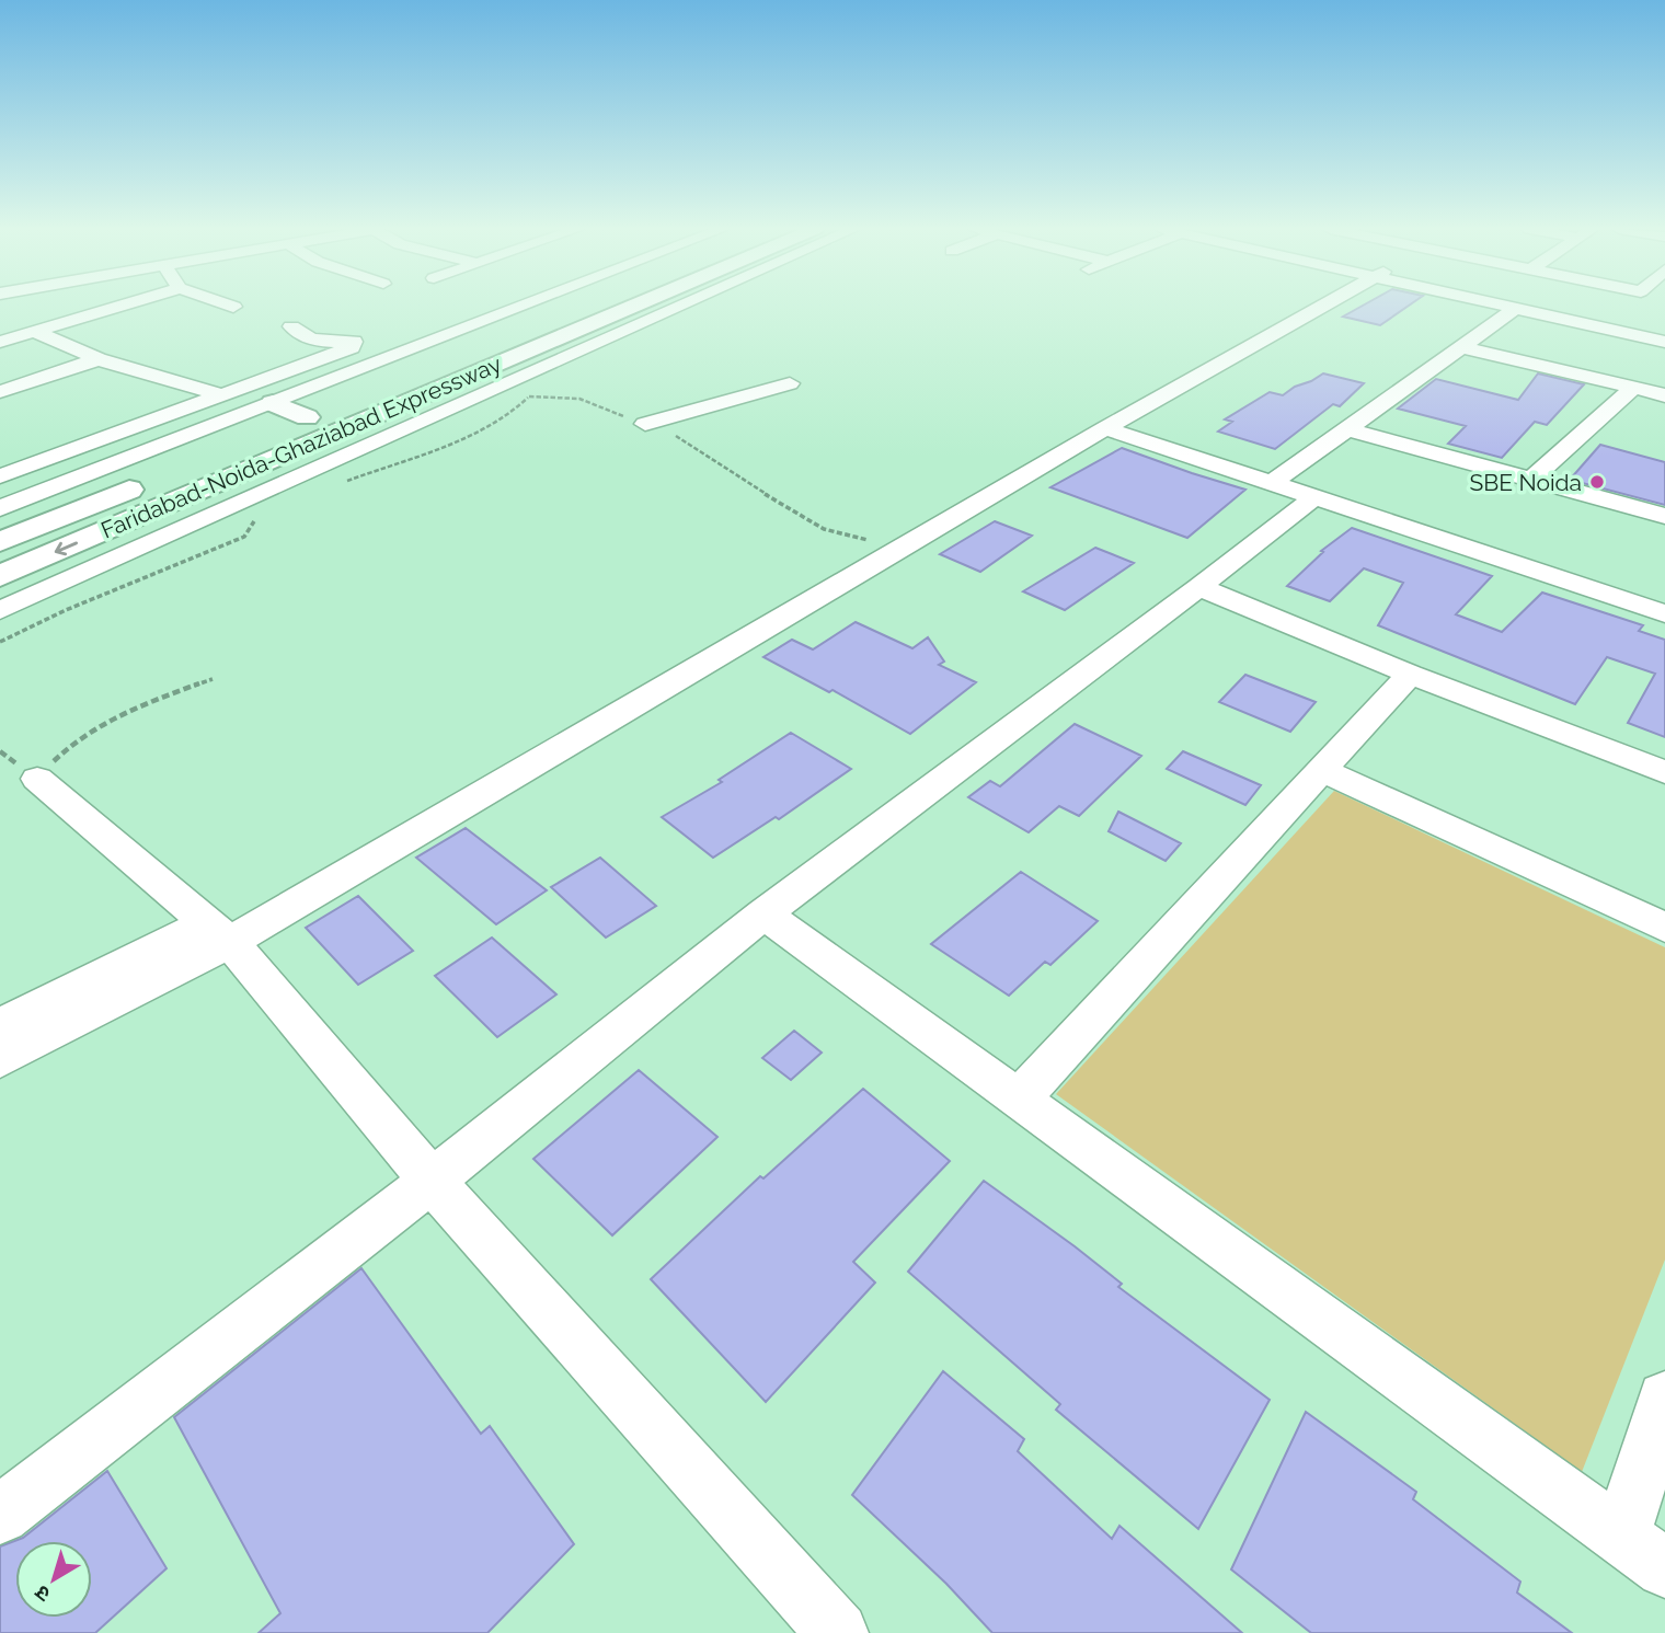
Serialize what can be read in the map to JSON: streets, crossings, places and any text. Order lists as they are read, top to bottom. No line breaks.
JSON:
{"streets":{"main road":["Faridabad-Noida-Ghaziabad Expressway"]},"places":["SBE Noida"],"north":"bottom left"}
